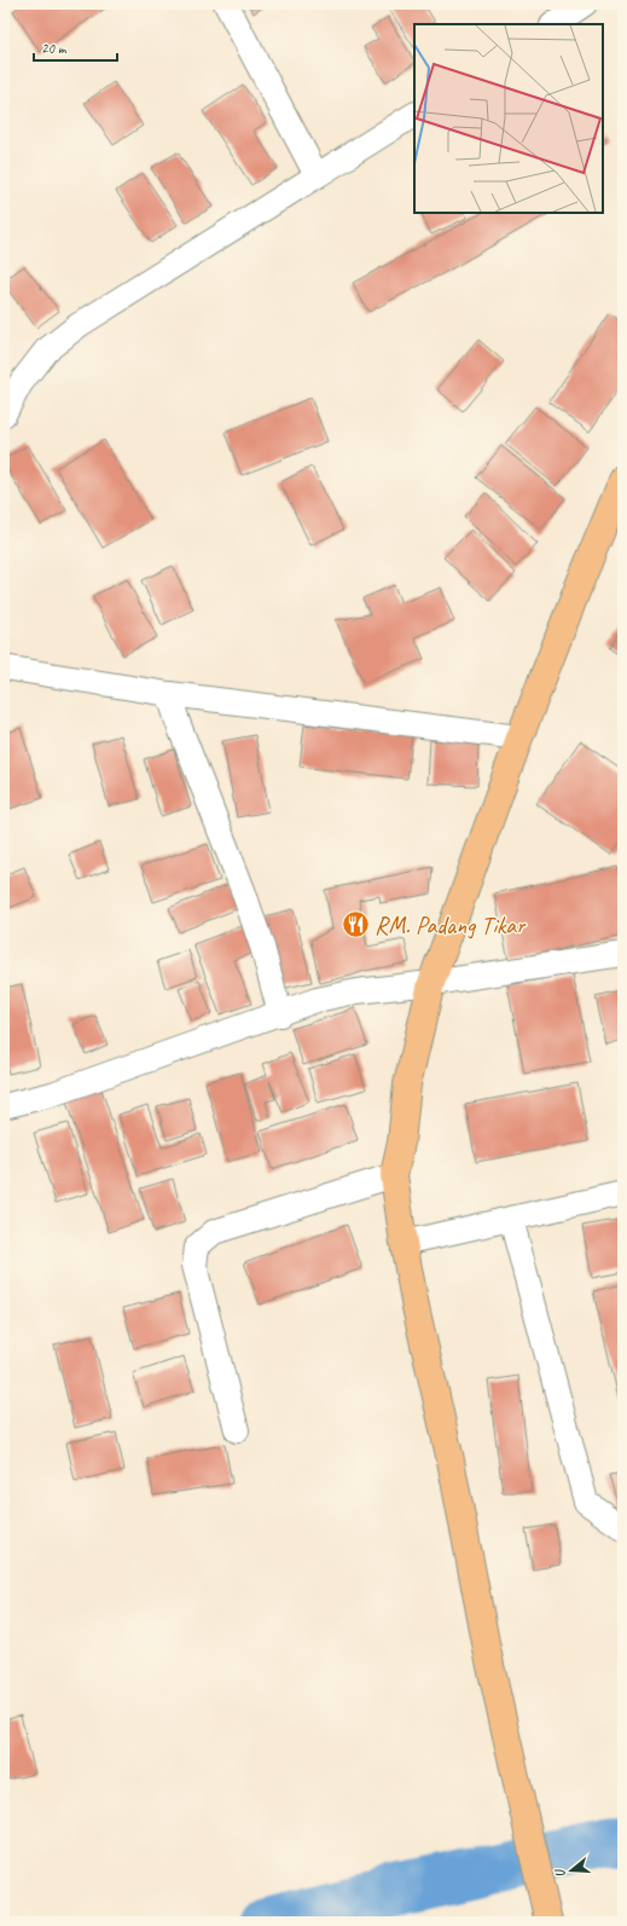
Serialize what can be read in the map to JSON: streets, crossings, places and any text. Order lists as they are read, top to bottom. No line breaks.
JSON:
{"places":{"restaurant":["RM. Padang Tikar"]},"scale_bar":"20 m","north":"left"}
